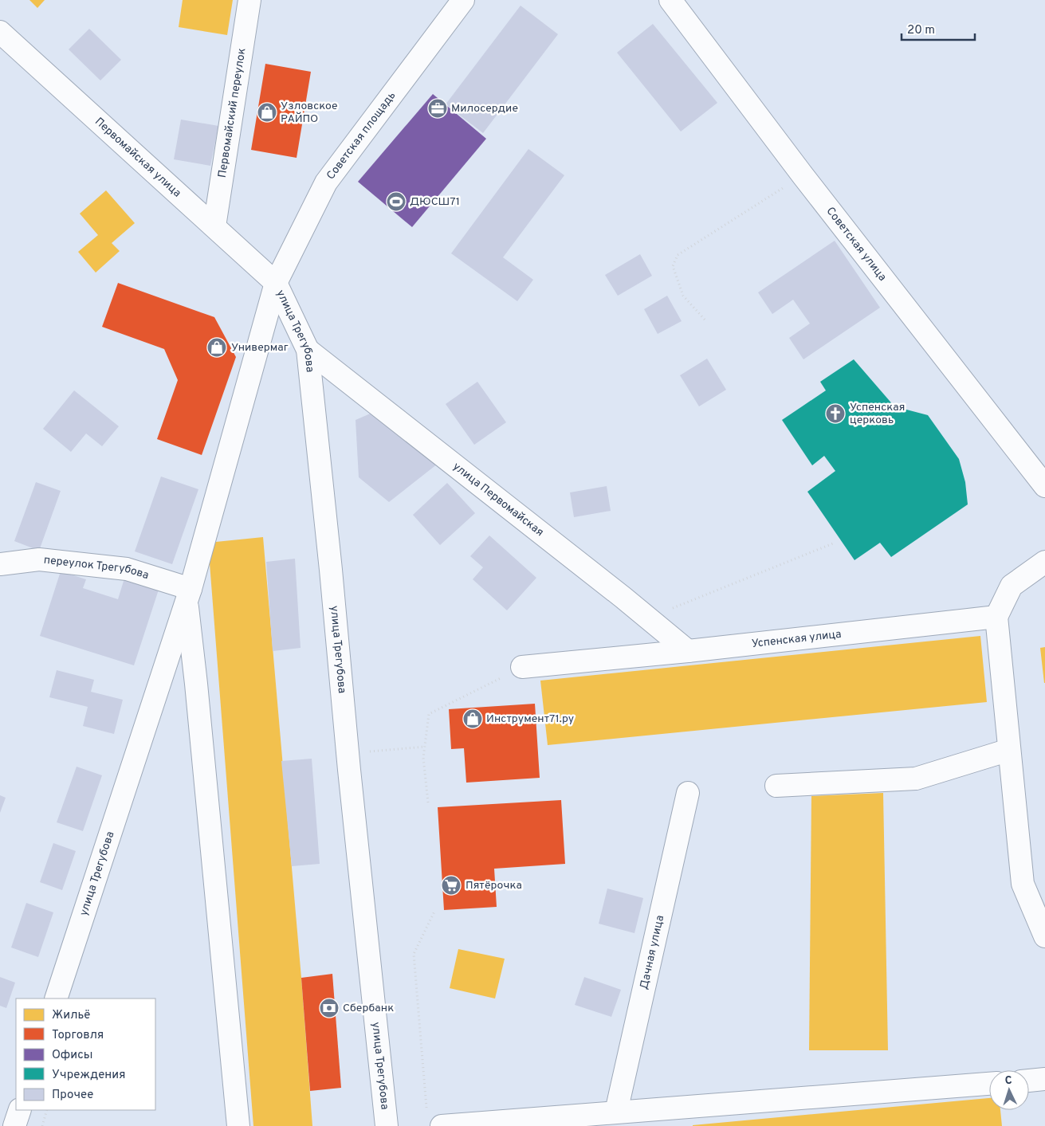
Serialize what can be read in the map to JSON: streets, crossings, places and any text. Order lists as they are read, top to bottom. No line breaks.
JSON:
{"streets":{"street":["Первомайский переулок","Советская площадь","Первомайская улица","Советская улица","улица Трегубова","улица Первомайская","переулок Трегубова","Успенская улица","Дачная улица"]},"crossings":[["Первомайский переулок","Первомайская улица"],["Советская площадь","Первомайская улица"],["Советская площадь","улица Трегубова"],["Первомайская улица","улица Трегубова"],["улица Трегубова","улица Первомайская"],["улица Трегубова","переулок Трегубова"],["улица Первомайская","Успенская улица"]],"places":{"office":["Милосердие"],"shop":["Узловское РАЙПО","Универмаг","Инструмент71.ру"],"sports":["ДЮСШ71"],"church":["Успенская церковь"],"supermarket":["Пятёрочка"],"bank":["Сбербанк"]},"legend":["Жильё","Торговля","Офисы","Учреждения","Прочее"],"scale_bar":"20 m","north":"top"}
